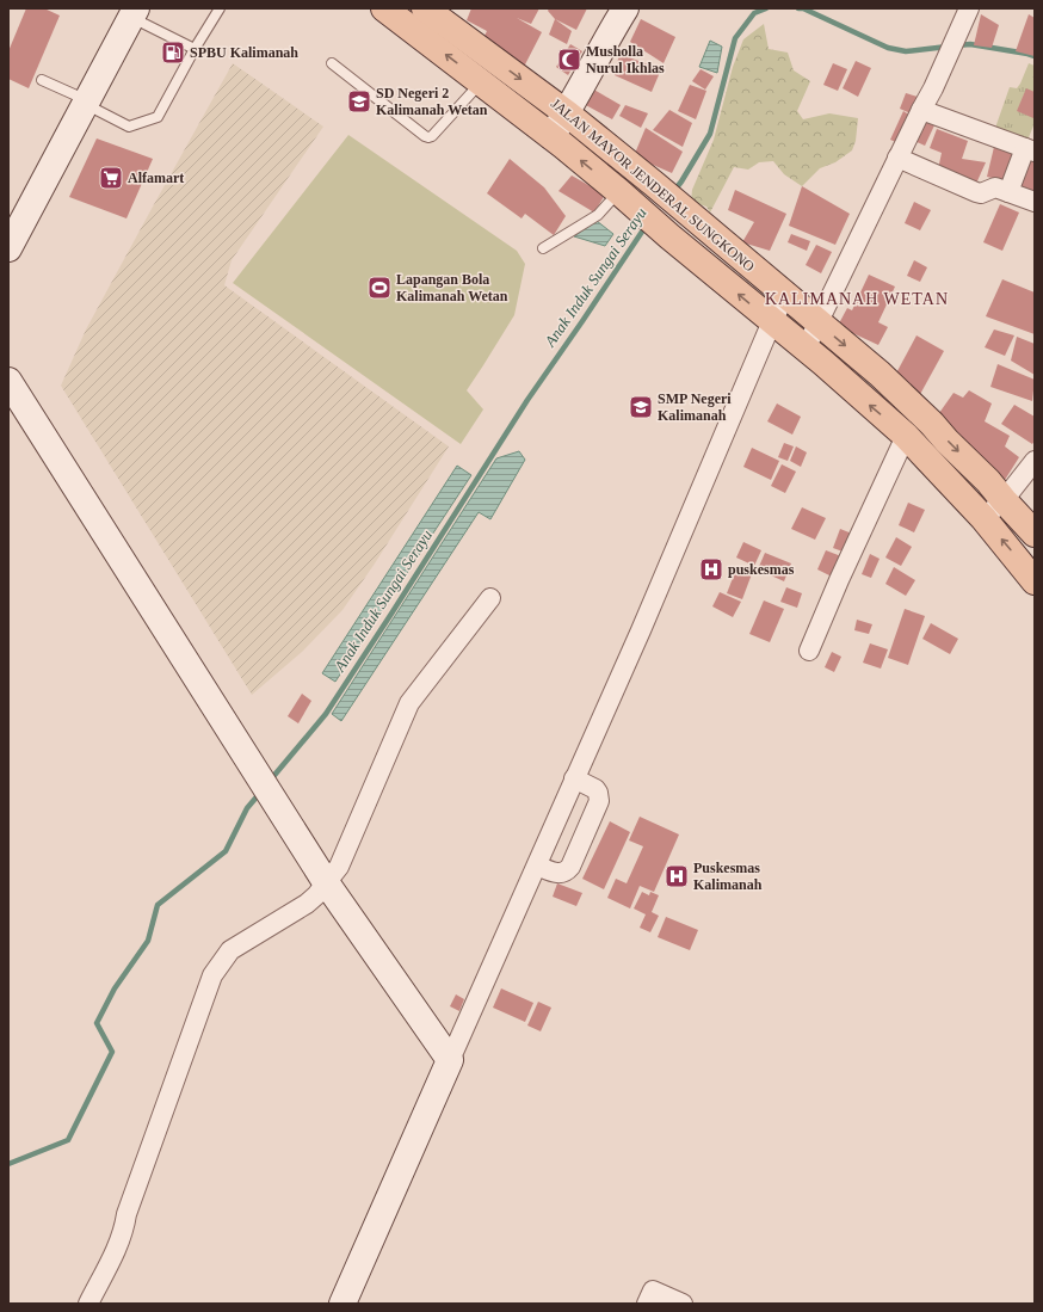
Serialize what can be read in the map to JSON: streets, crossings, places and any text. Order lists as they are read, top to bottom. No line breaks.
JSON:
{"streets":{"main road":["JALAN MAYOR JENDERAL SUNGKONO"]},"districts":["KALIMANAH WETAN"],"water":["Anak Induk Sungai Serayu"],"places":{"fuel station":["SPBU Kalimanah"],"mosque":["Musholla Nurul Ikhlas"],"school or university":["SD Negeri 2 Kalimanah Wetan","SMP Negeri Kalimanah"],"supermarket":["Alfamart"],"sports":["Lapangan Bola Kalimanah Wetan"],"hospital":["puskesmas","Puskesmas Kalimanah"]}}
